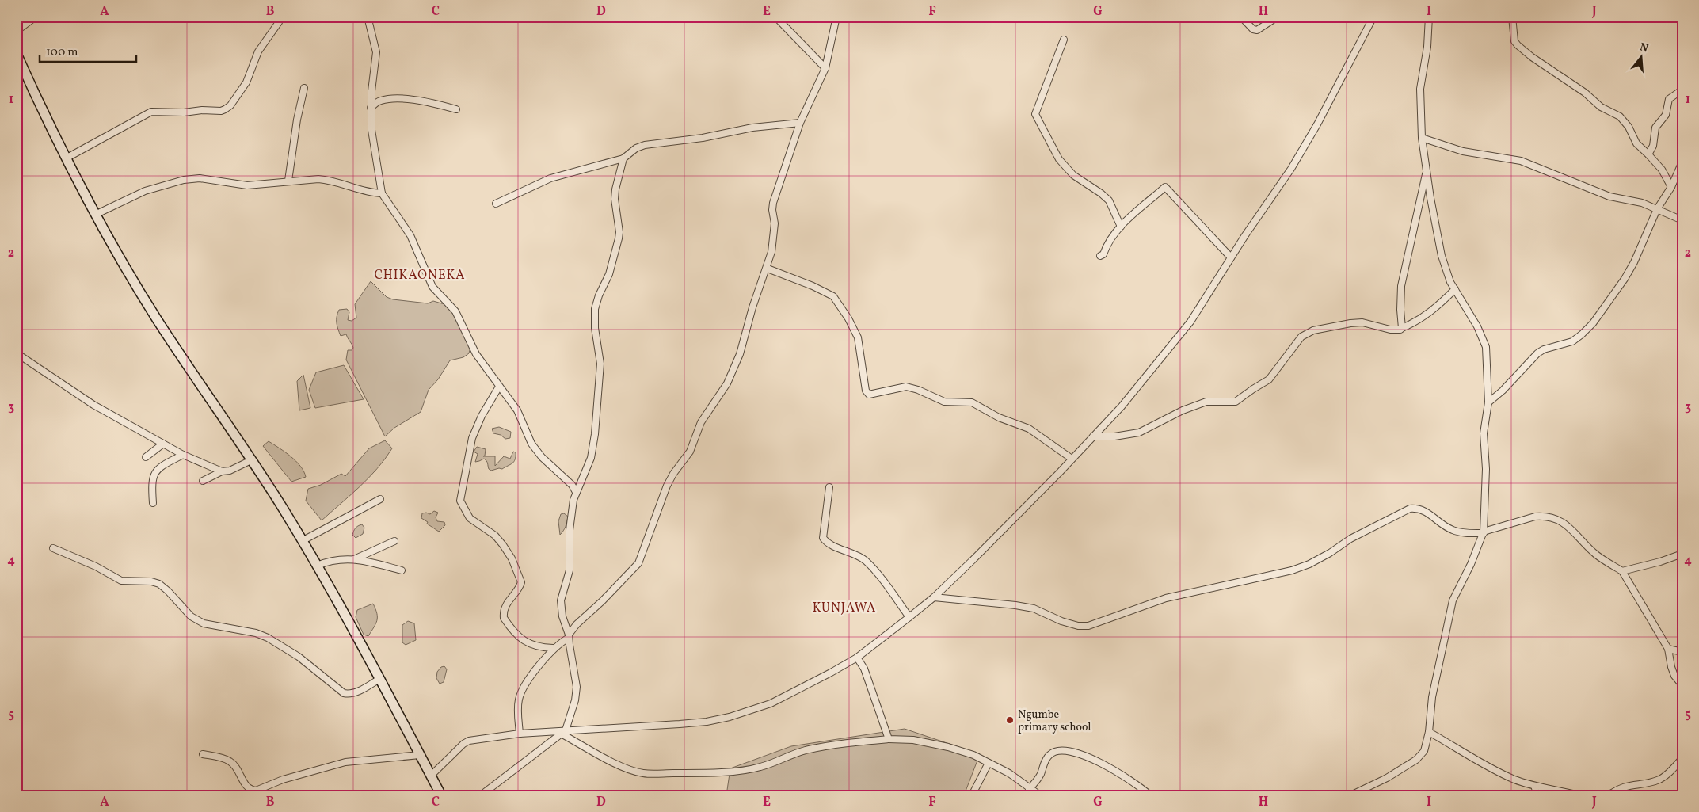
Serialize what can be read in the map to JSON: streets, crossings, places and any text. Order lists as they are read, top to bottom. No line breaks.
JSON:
{"districts":["CHIKAONEKA","KUNJAWA"],"places":["Ngumbe primary school"],"scale_bar":"100 m","north":"top","grid":{"columns":["A","B","C","D","E","F","G","H","I","J"],"rows":["1","2","3","4","5"]}}
